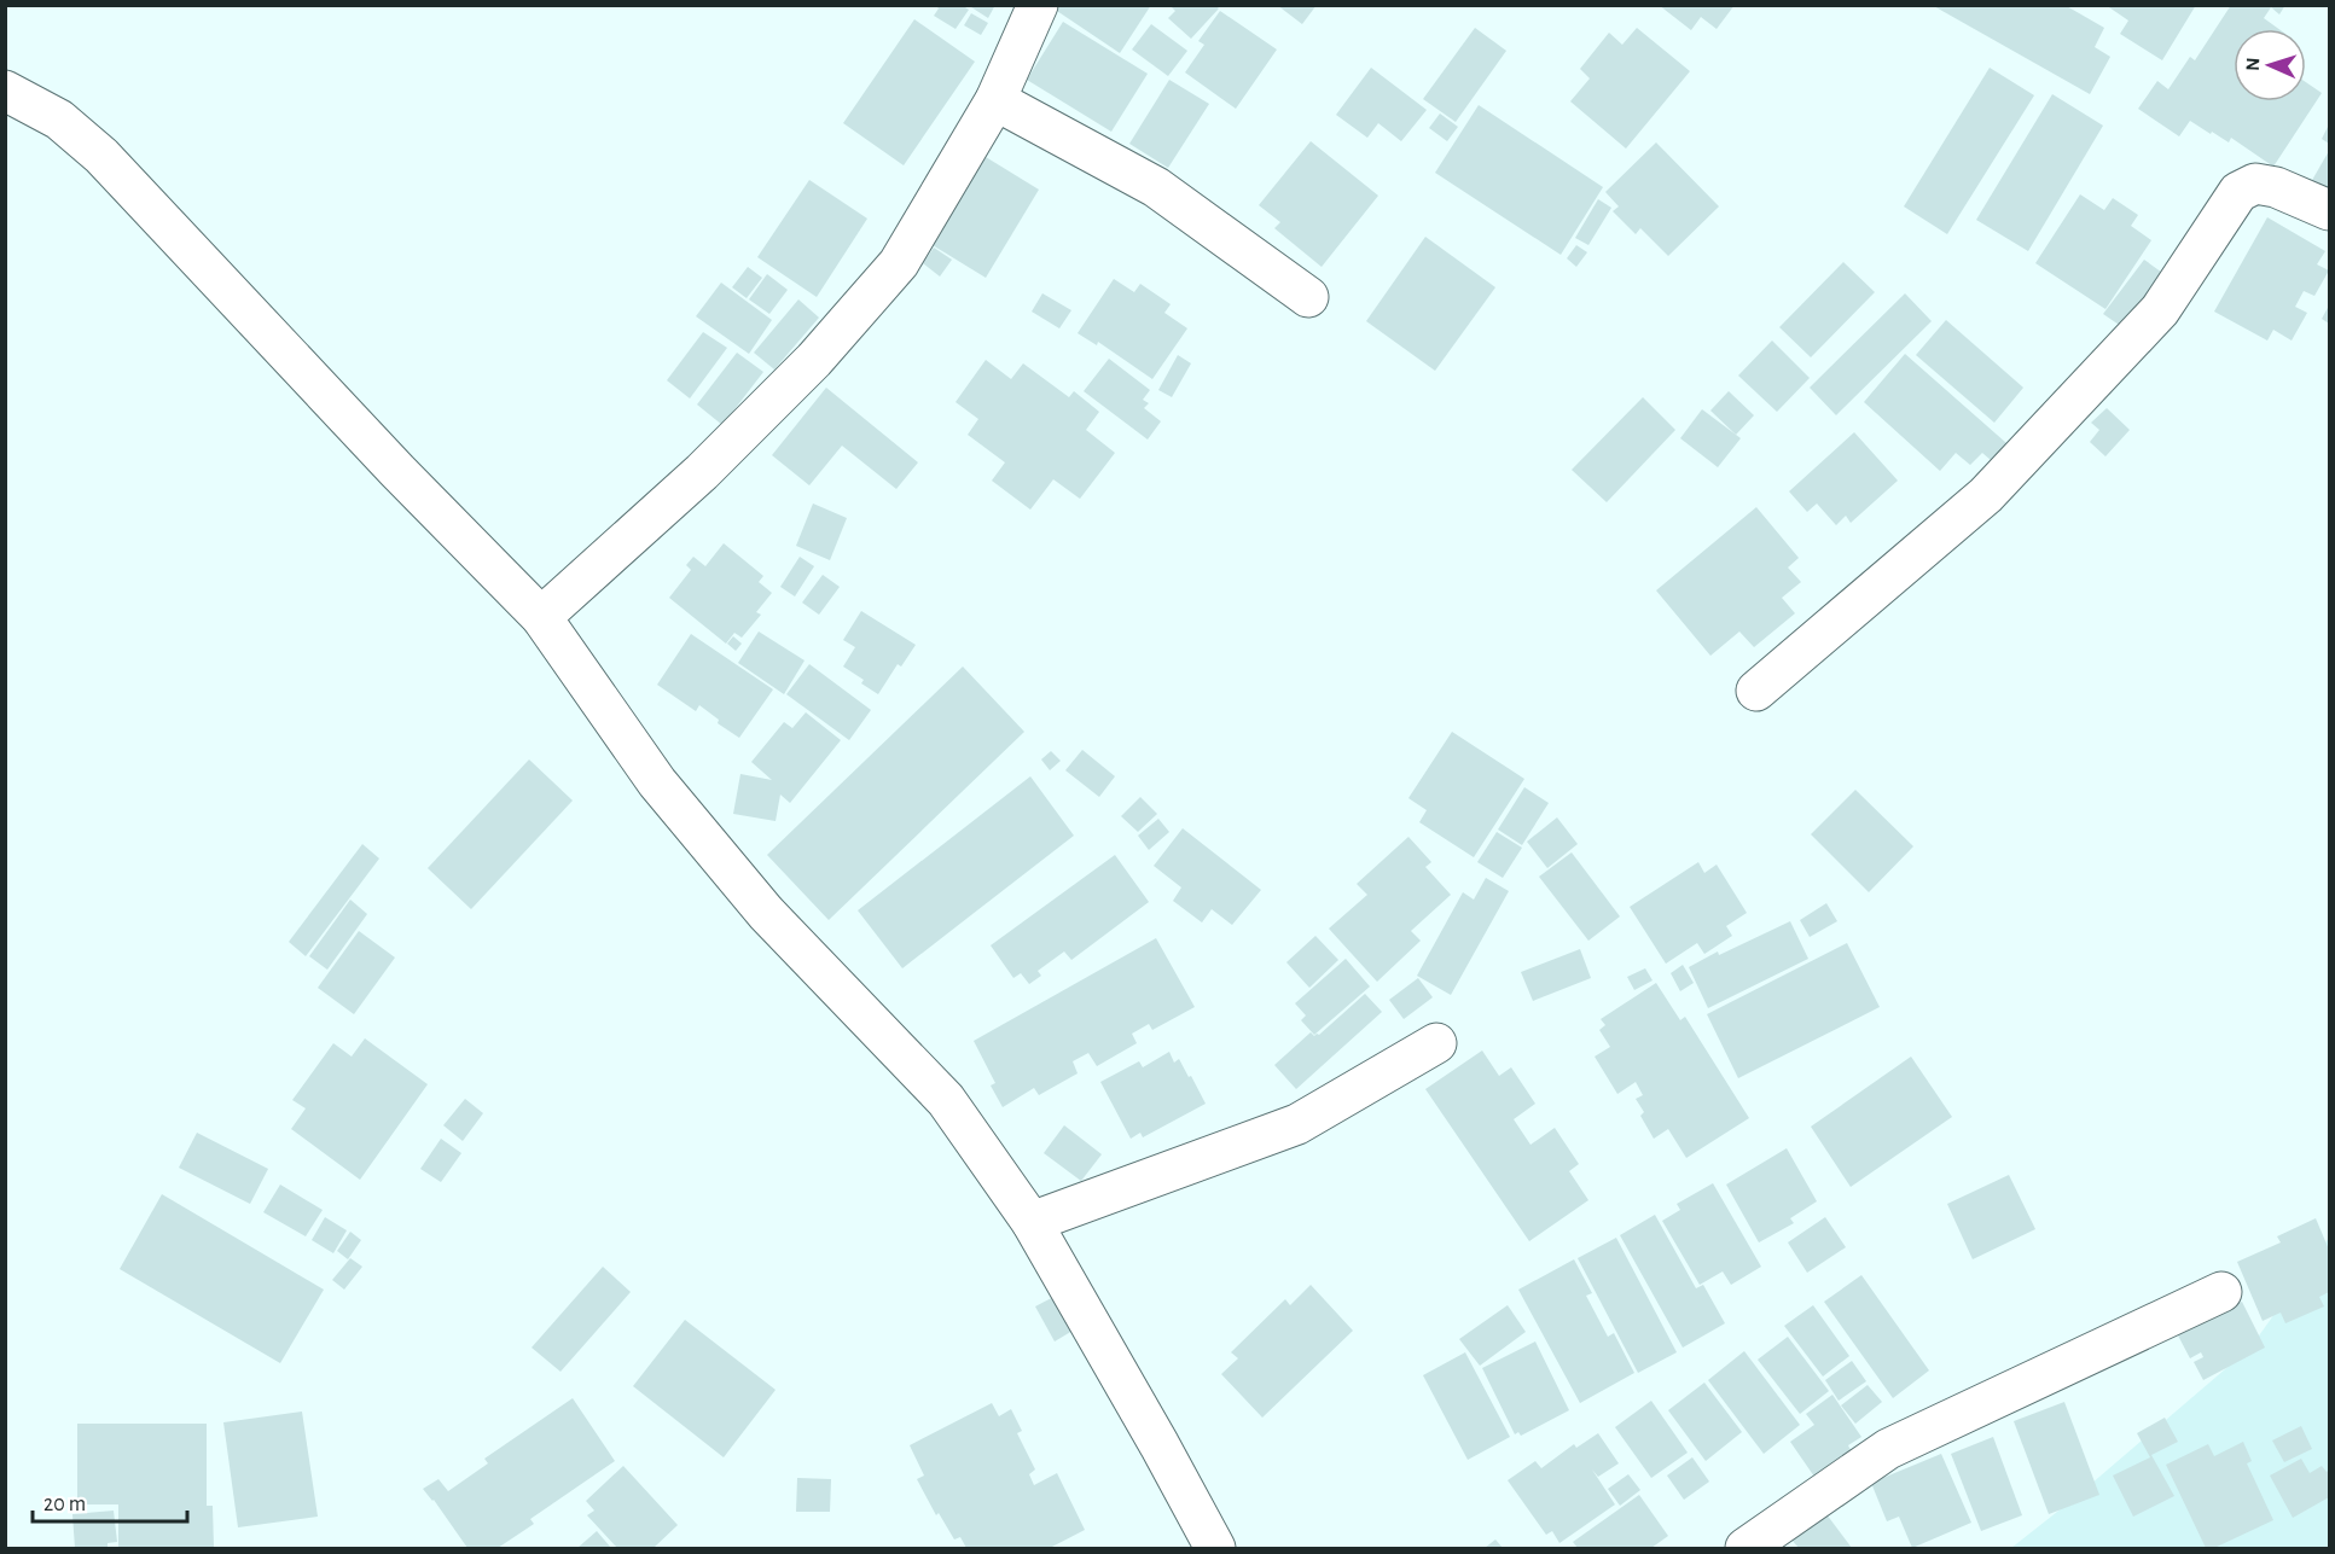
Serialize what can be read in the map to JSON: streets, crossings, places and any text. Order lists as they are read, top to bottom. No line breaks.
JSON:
{"scale_bar":"20 m","north":"left"}
